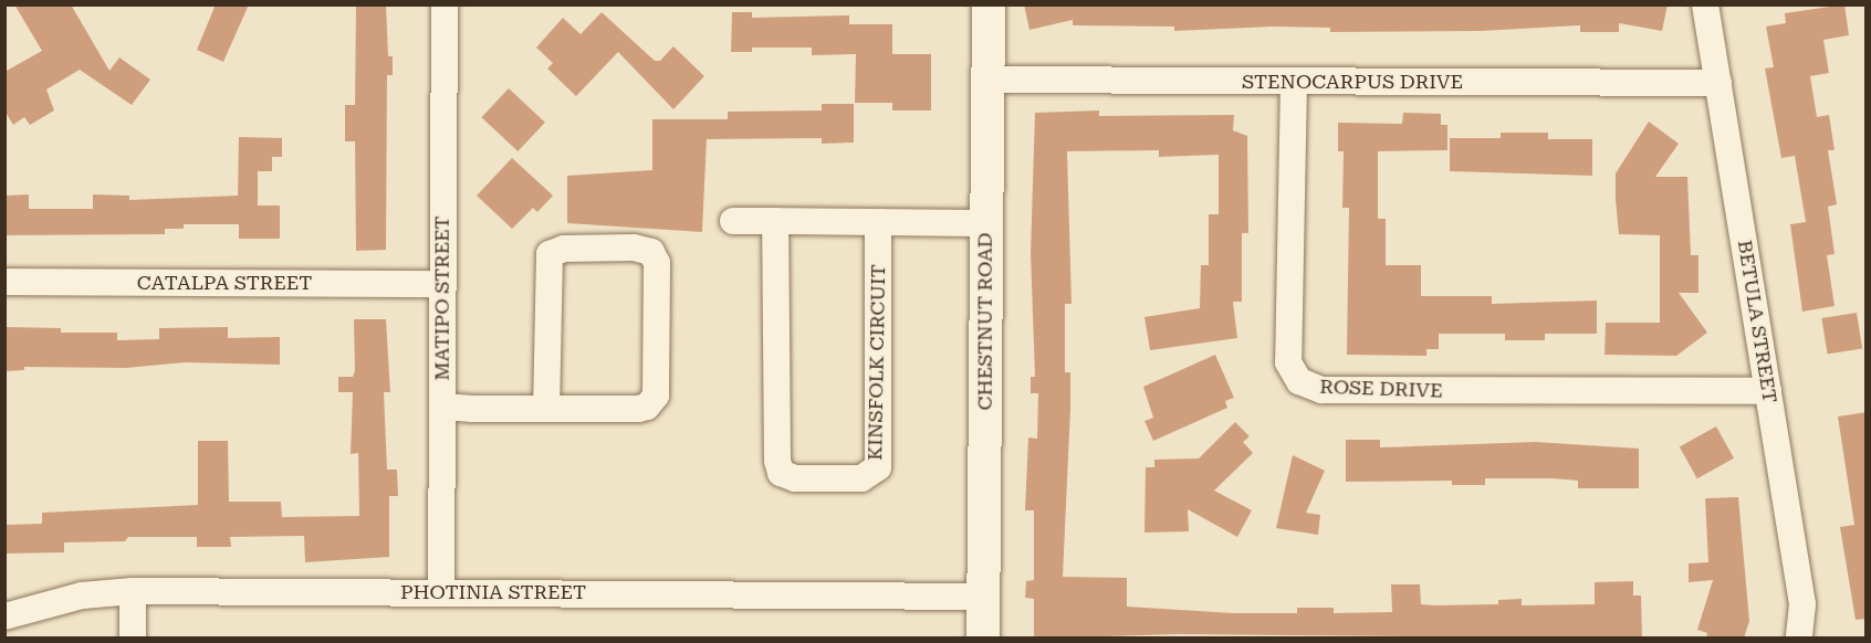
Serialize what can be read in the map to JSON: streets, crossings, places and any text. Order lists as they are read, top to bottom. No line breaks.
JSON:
{"streets":{"street":["STENOCARPUS DRIVE","CATALPA STREET","MATIPO STREET","CHESTNUT ROAD","BETULA STREET","KINSFOLK CIRCUIT","ROSE DRIVE","PHOTINIA STREET"]},"crossings":[["STENOCARPUS DRIVE","CHESTNUT ROAD"],["STENOCARPUS DRIVE","BETULA STREET"],["STENOCARPUS DRIVE","ROSE DRIVE"],["CATALPA STREET","MATIPO STREET"],["MATIPO STREET","PHOTINIA STREET"],["CHESTNUT ROAD","PHOTINIA STREET"],["BETULA STREET","ROSE DRIVE"]]}
